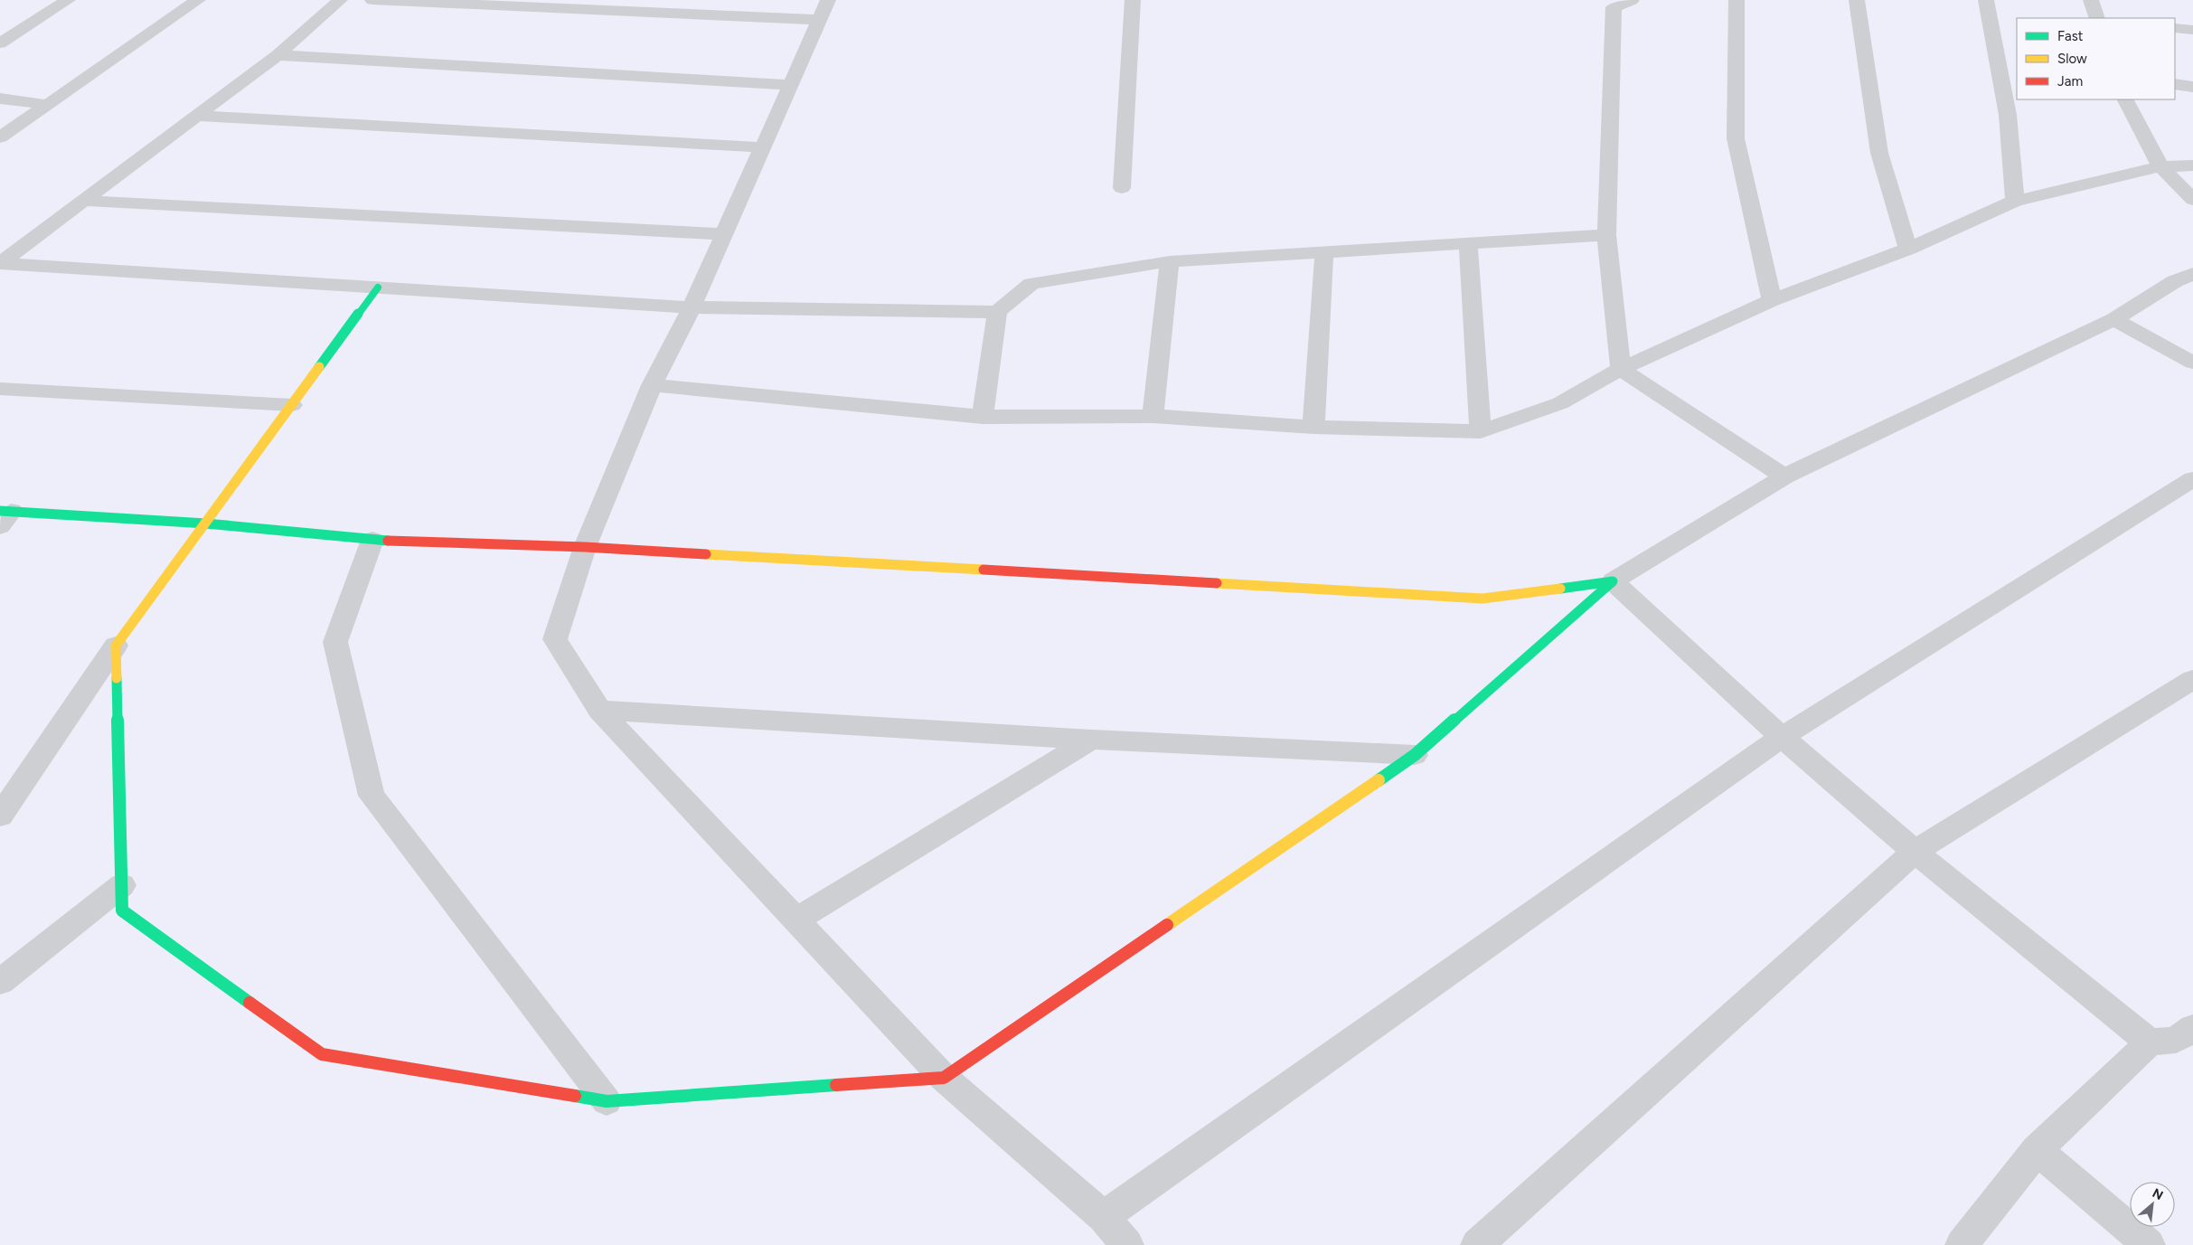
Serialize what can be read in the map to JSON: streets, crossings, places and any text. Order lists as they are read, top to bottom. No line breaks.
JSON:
{"legend":["Fast","Slow","Jam"],"north":"top right"}
